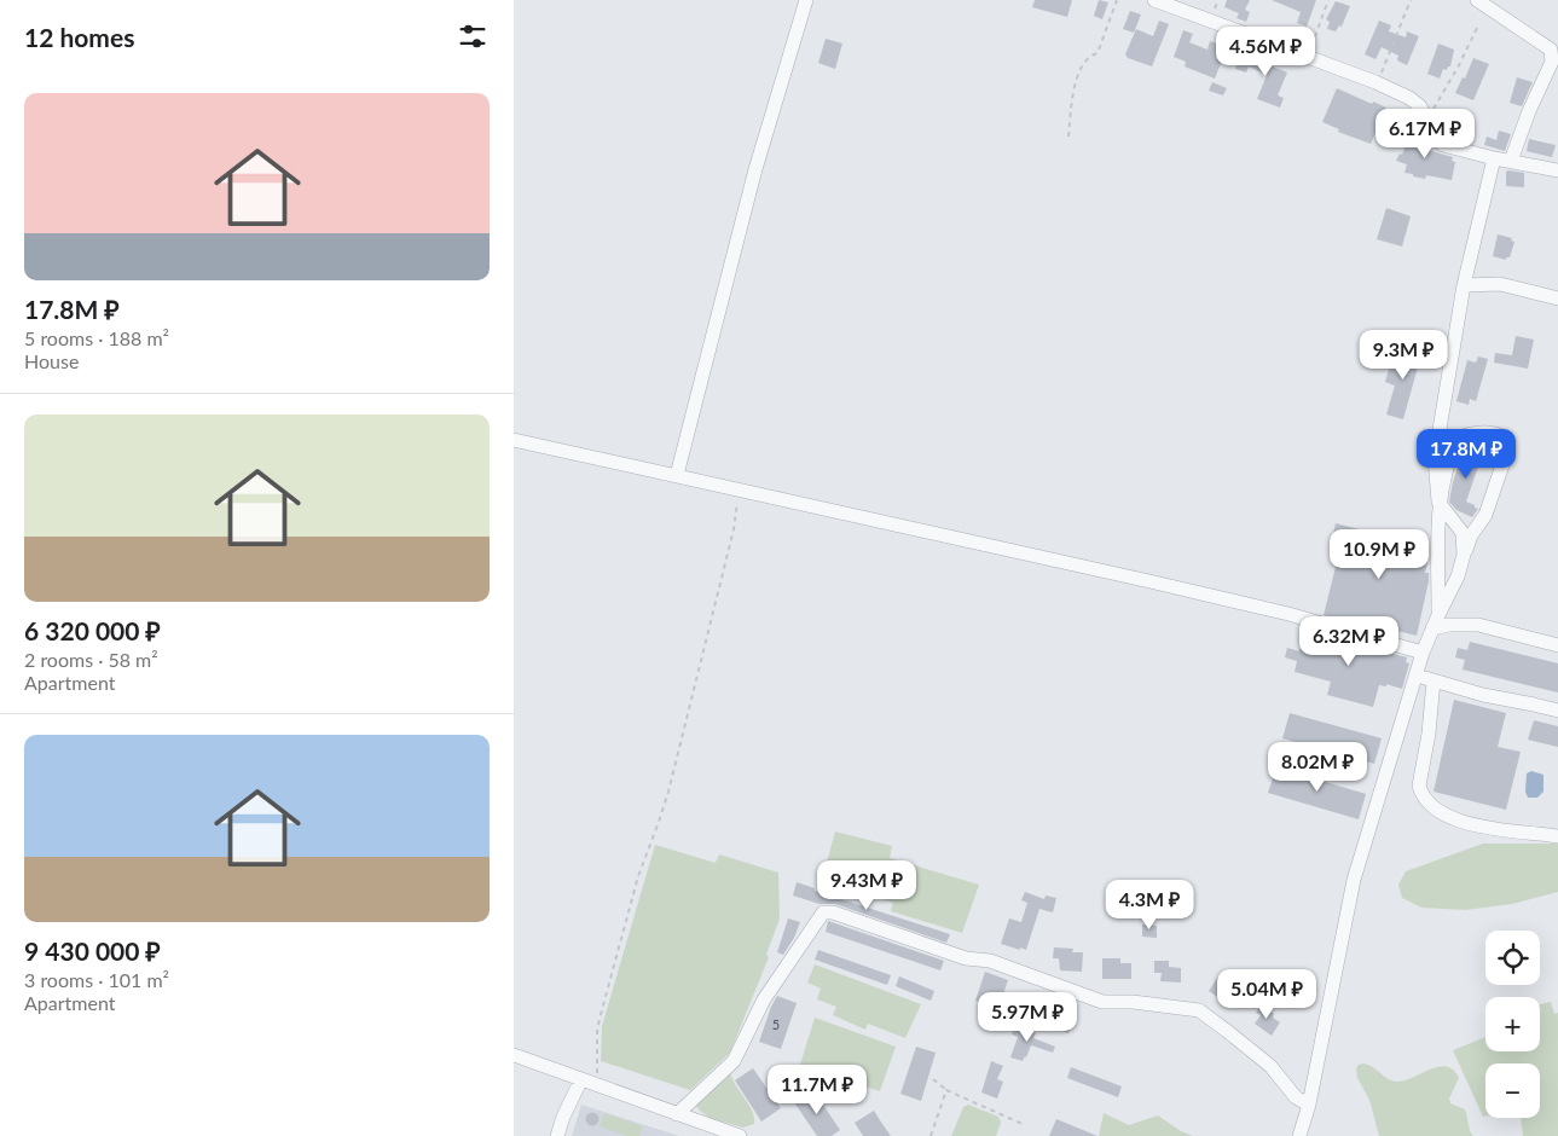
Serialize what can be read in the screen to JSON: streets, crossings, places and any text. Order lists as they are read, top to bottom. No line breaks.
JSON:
{"house_numbers":["5"],"page":{"heading":"12 homes","price":["4.56M ₽","6.17M ₽","9.3M ₽","17.8M ₽","10.9M ₽","6.32M ₽","8.02M ₽","9.43M ₽","4.3M ₽","5.04M ₽","5.97M ₽","11.7M ₽"],"list":[{"name":"17.8M ₽","note":"5 rooms · 188 m² · House"},{"name":"6 320 000 ₽","note":"2 rooms · 58 m² · Apartment"},{"name":"9 430 000 ₽","note":"3 rooms · 101 m² · Apartment"}],"map_buttons":["+","−"]}}
